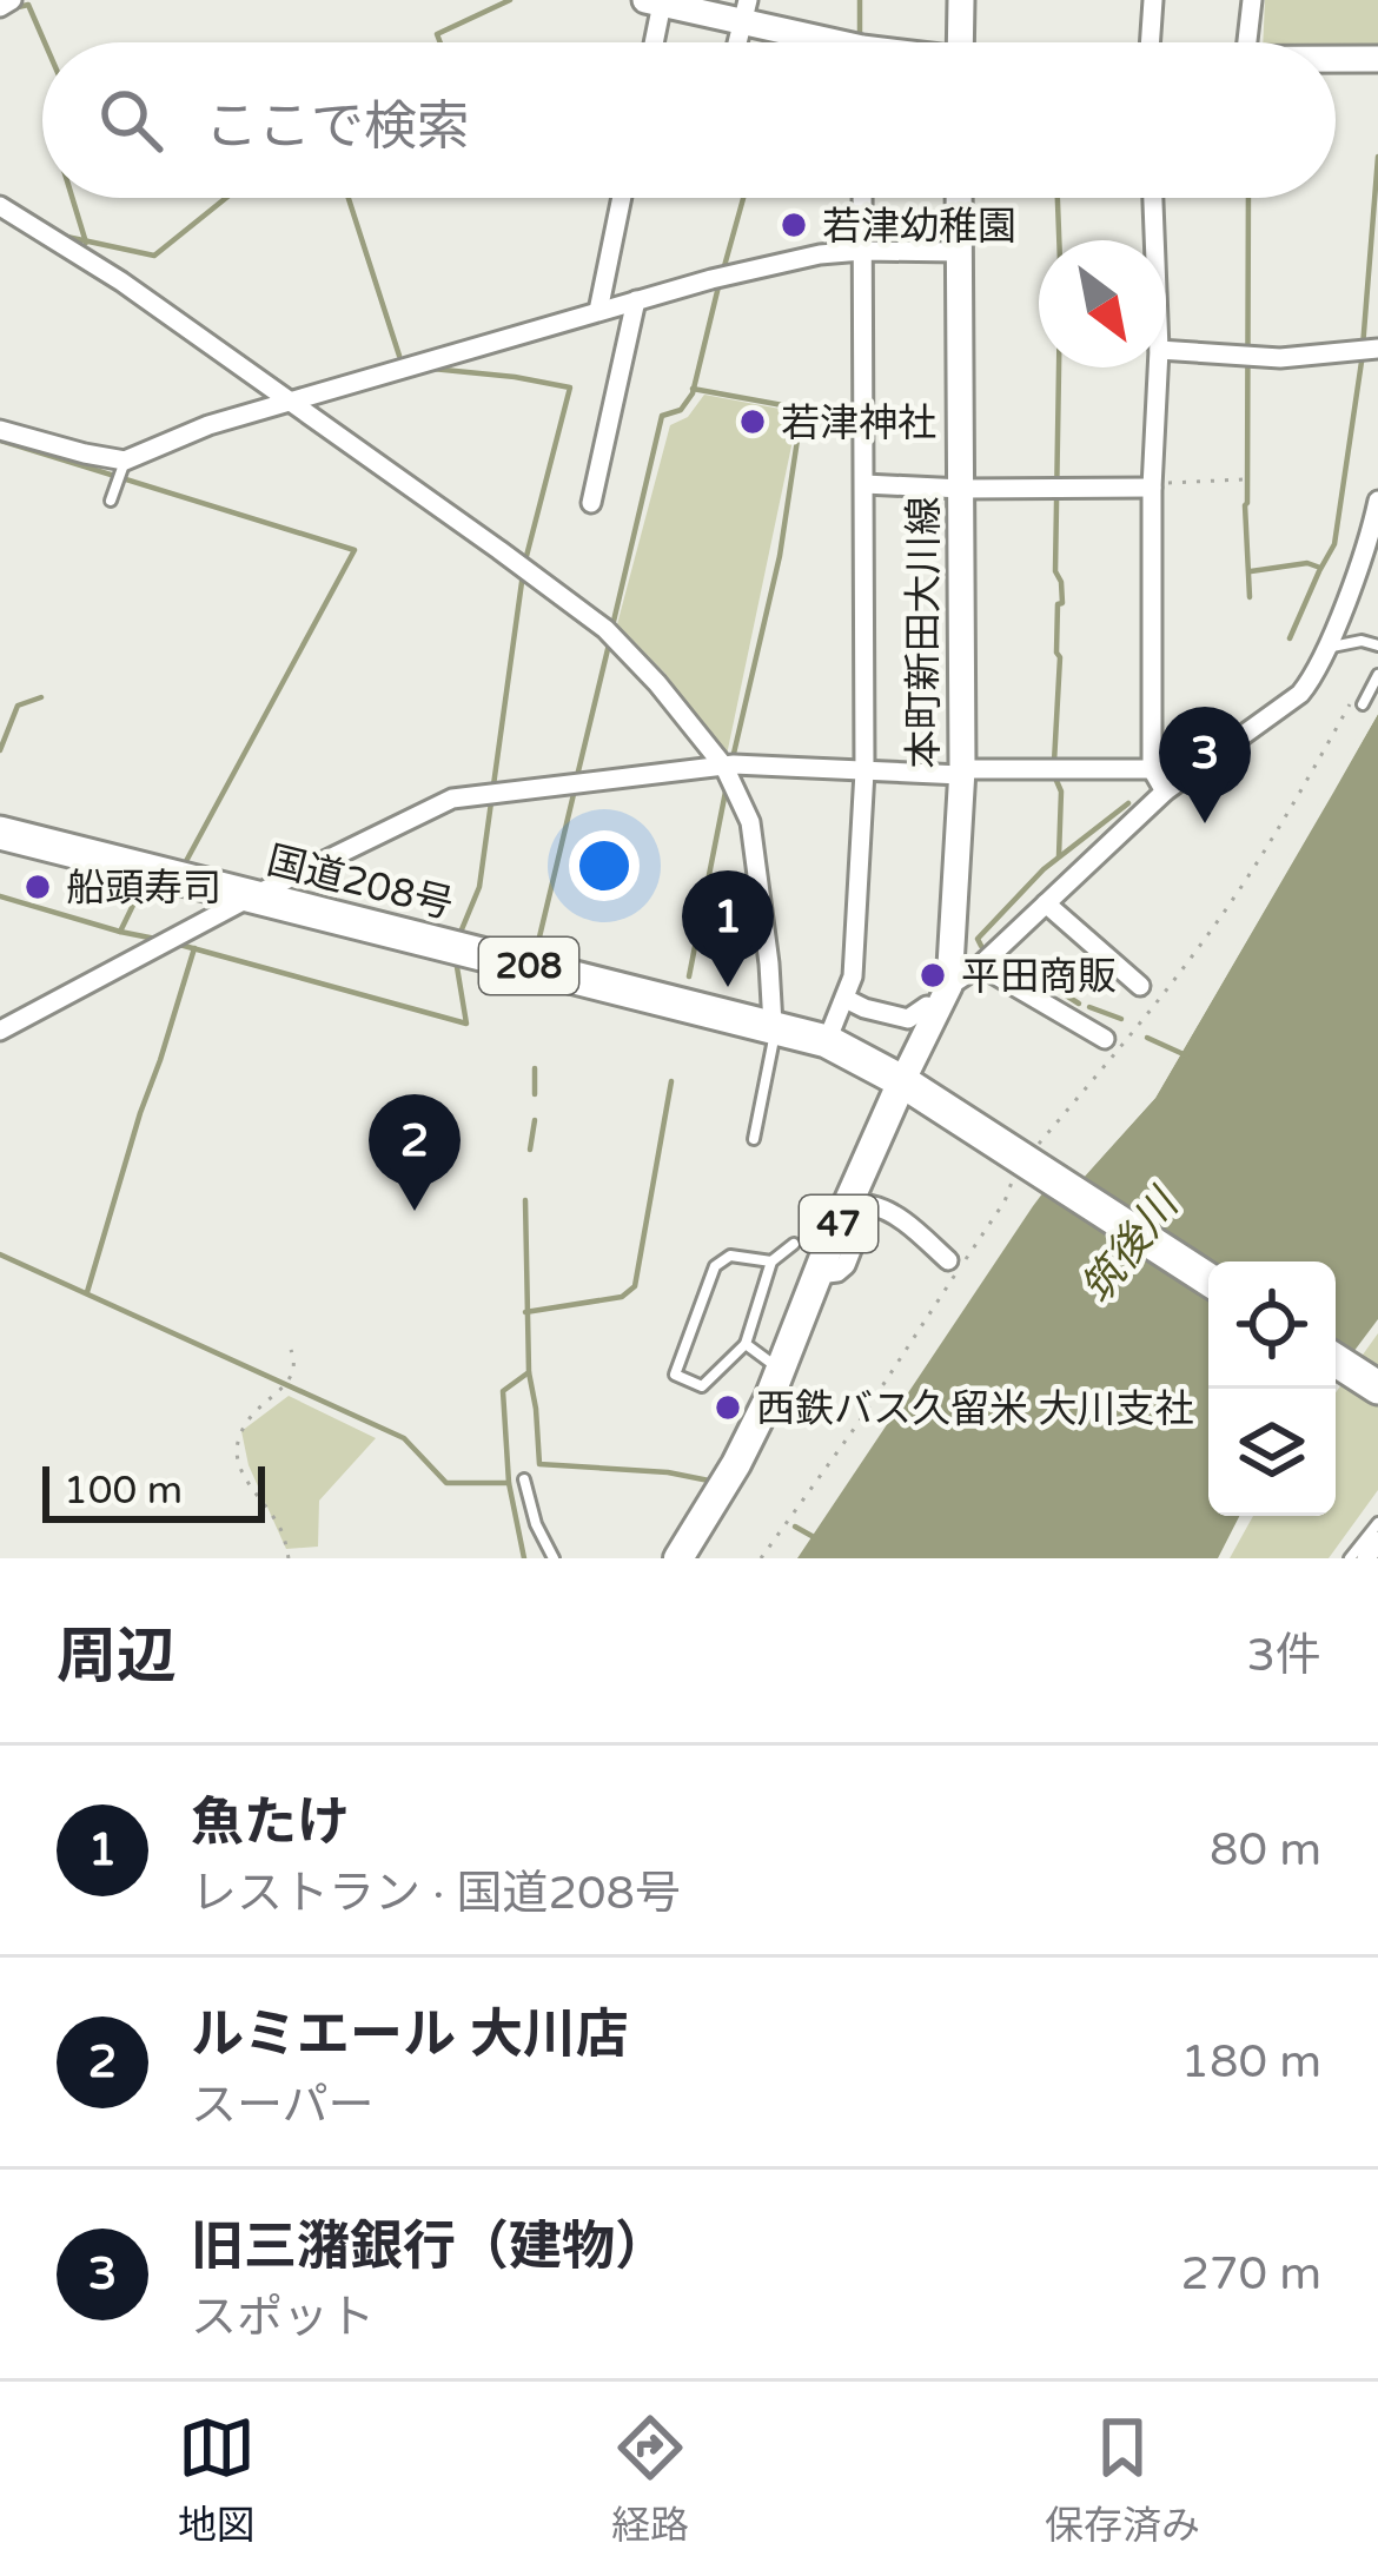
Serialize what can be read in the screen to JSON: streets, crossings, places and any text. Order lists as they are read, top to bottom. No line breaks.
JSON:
{"streets":{"highway":["国道208号","208"],"main road":["本町新田大川線","47"]},"crossings":[["本町新田大川線","国道208号"],["本町新田大川線","47"],["国道208号","47"]],"water":["筑後川"],"places":["若津幼稚園","若津神社","船頭寿司","平田商販","西鉄バス久留米 大川支社"],"scale_bar":"100 m","north":"bottom right","page":{"search":"ここで検索","pins":["3","1","2"],"scale":"100 m","heading":["周辺","3件"],"list":[{"mark":"1","name":"魚たけ","note":"レストラン · 国道208号","value":"80 m"},{"mark":"2","name":"ルミエール 大川店","note":"スーパー","value":"180 m"},{"mark":"3","name":"旧三潴銀行（建物）","note":"スポット","value":"270 m"}],"nav":["地図","経路","保存済み"]}}
